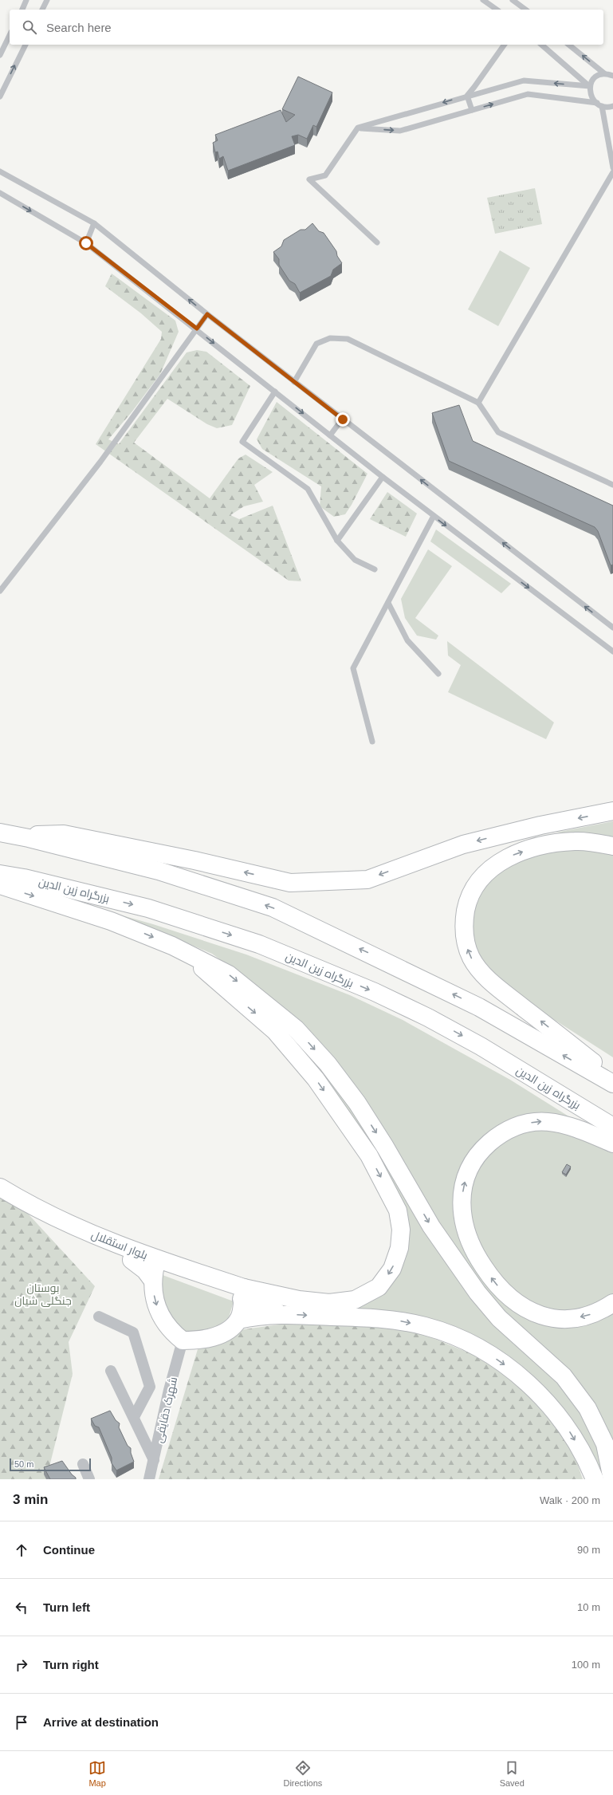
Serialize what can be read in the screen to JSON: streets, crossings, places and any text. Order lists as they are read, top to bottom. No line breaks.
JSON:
{"streets":{"main road":["بزرگراه زین الدین","بلوار استقلال"],"street":["شهرک دقایقی"]},"parks":["بوستان جنگلی شیان"],"scale_bar":"50 m","page":{"search":"Search here","scale":"50 m","heading":["3 min","Walk · 200 m"],"list":[["Continue","90 m"],["Turn left","10 m"],["Turn right","100 m"],"Arrive at destination"],"nav":["Map","Directions","Saved"]}}
